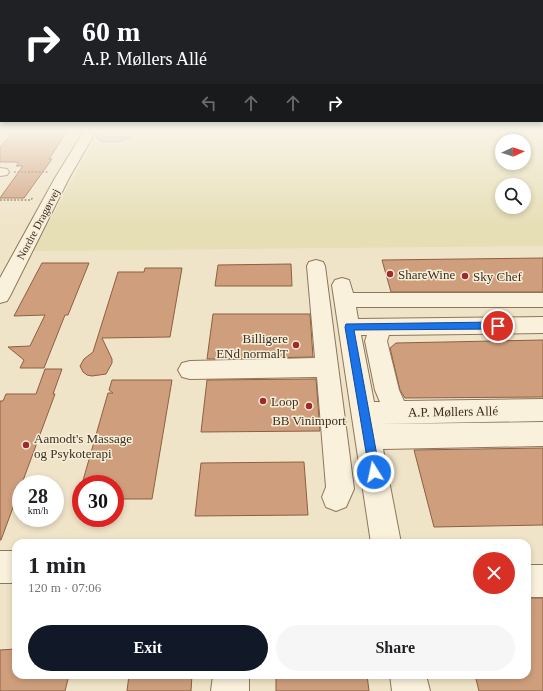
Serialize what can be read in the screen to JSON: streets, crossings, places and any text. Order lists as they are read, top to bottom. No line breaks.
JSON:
{"streets":{"street":["Nordre Dragørvej","A.P. Møllers Allé"]},"places":["ShareWine","Sky Chef","Billigere ENd normalT","Loop","BB Vinimport","Aamodt's Massage og Psykoterapi"],"north":"right","page":{"turn":["60 m","A.P. Møllers Allé"],"speed":"28 km/h","limit":"30","heading":["1 min","120 m · 07:06"],"buttons":["Exit","Share"]}}
